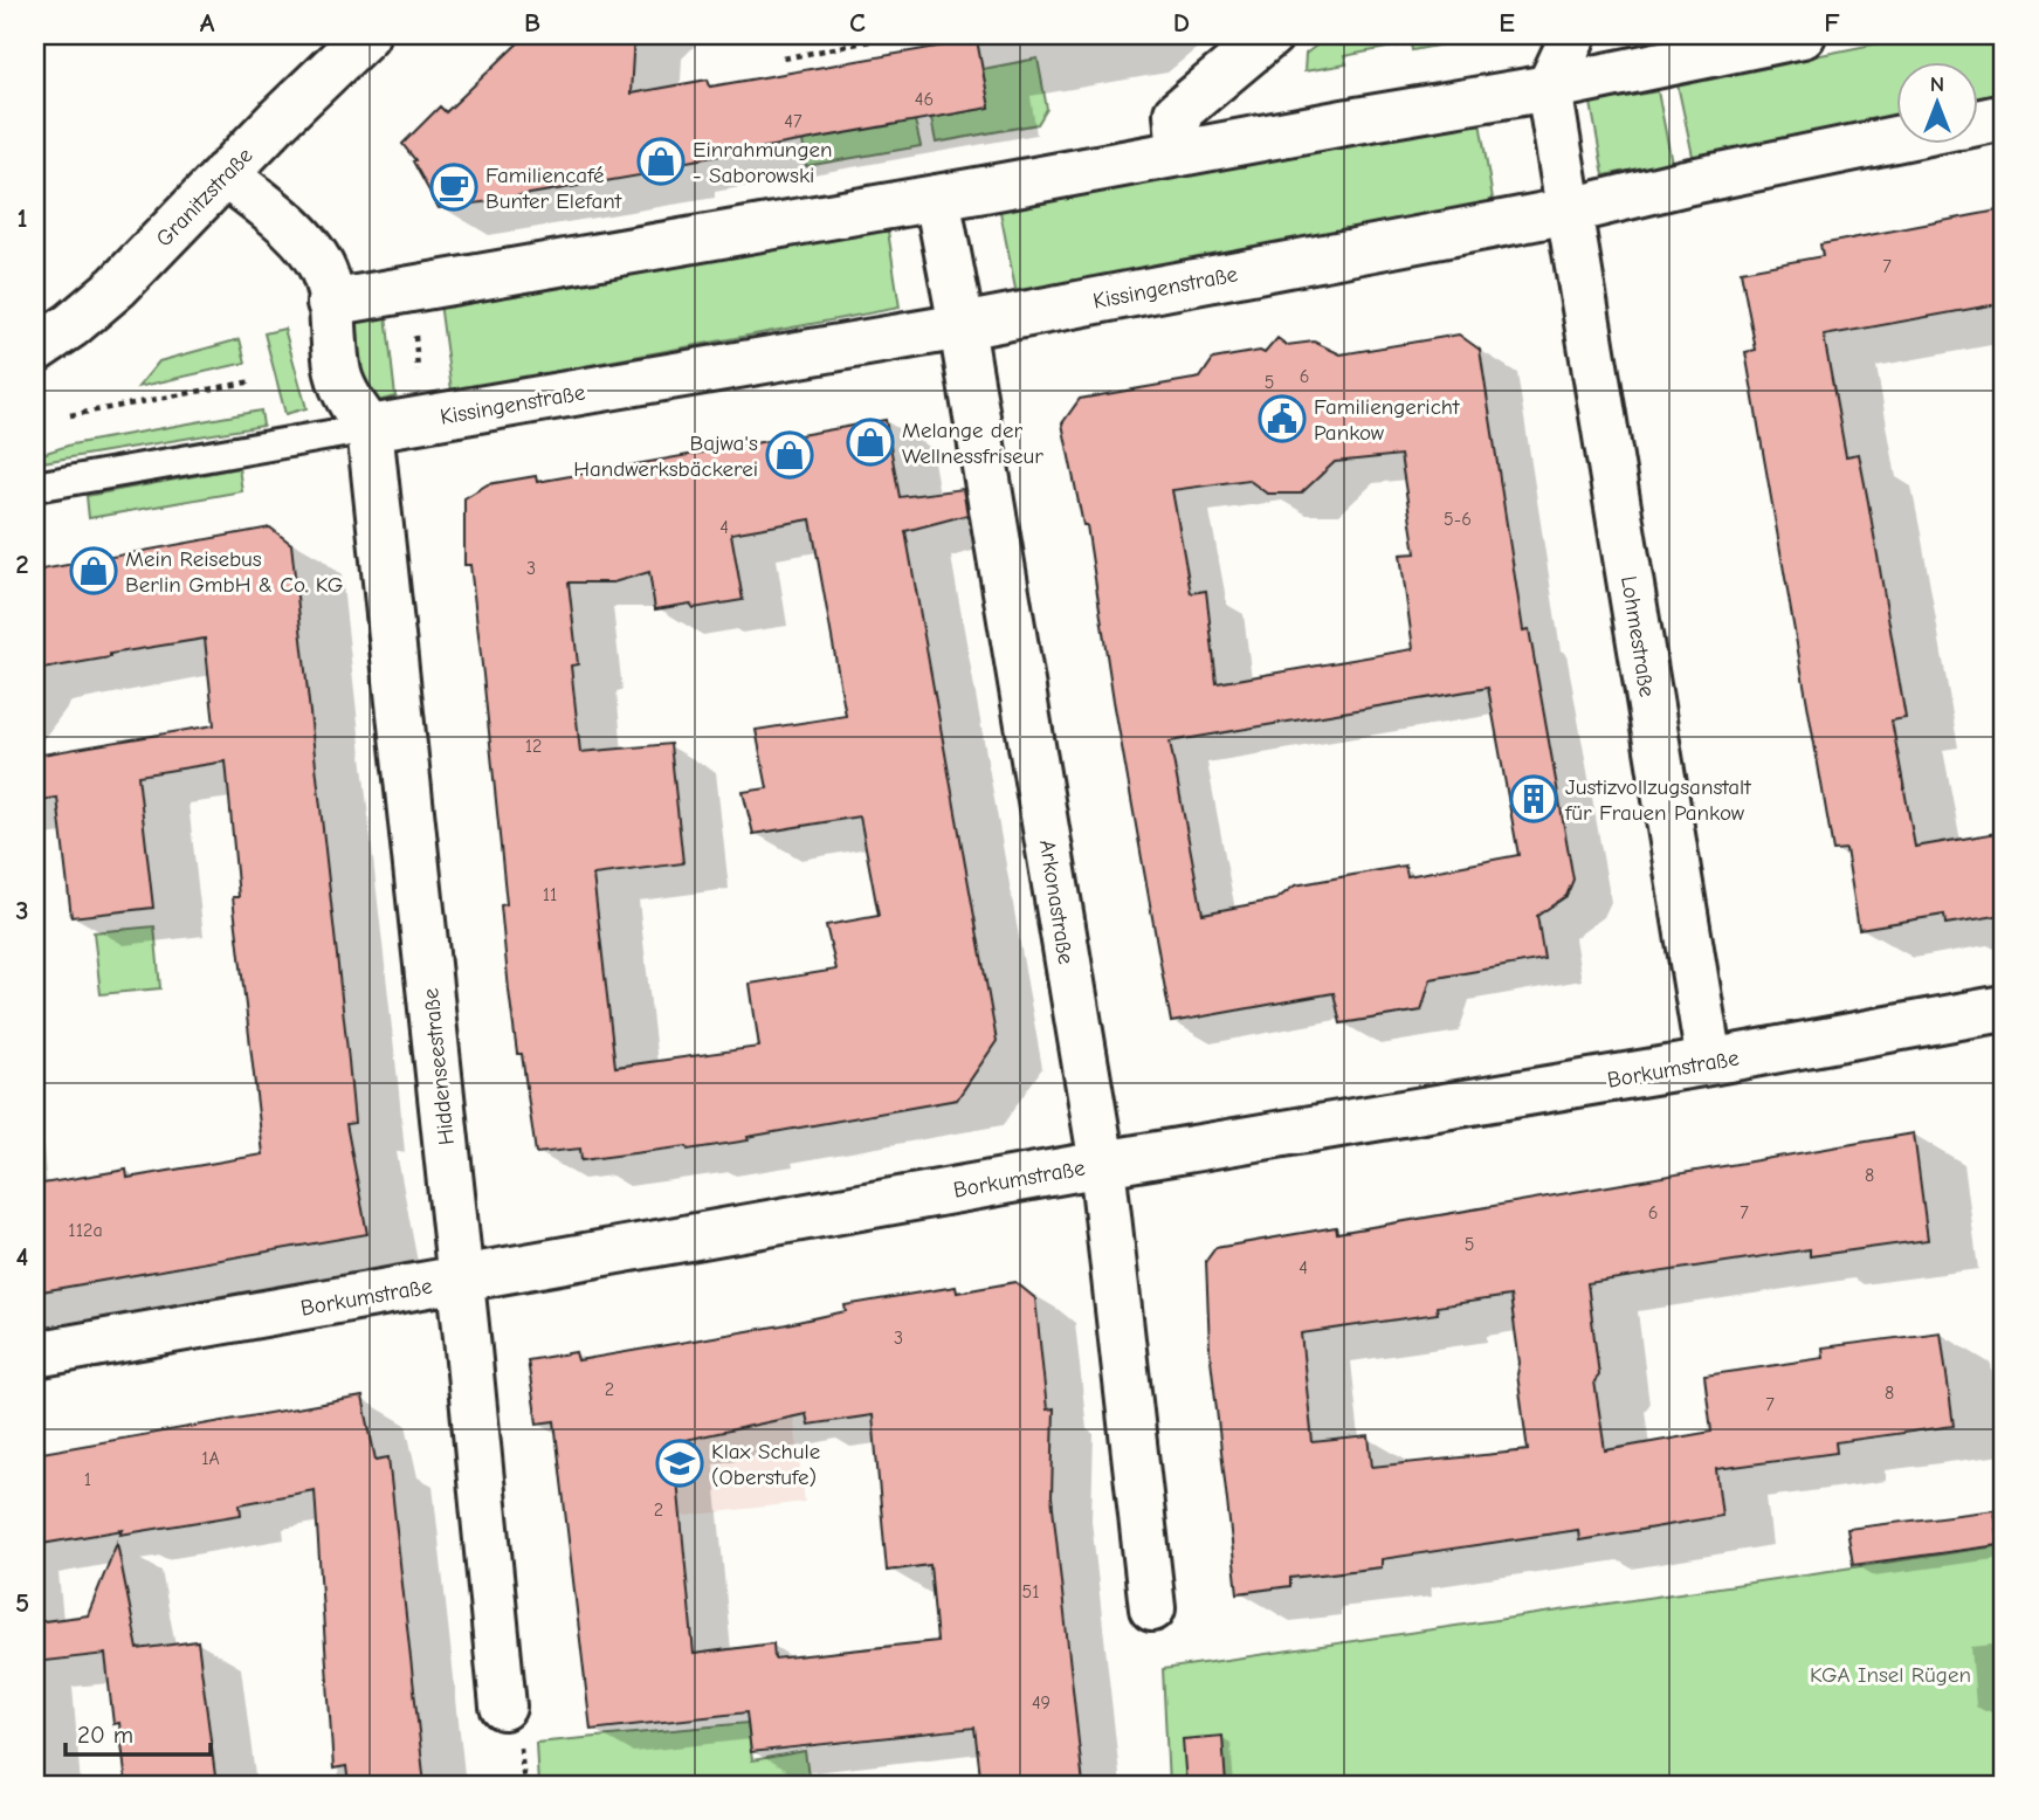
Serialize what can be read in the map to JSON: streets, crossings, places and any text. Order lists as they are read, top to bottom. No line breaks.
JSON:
{"streets":{"street":["Granitzstraße","Kissingenstraße","Lohmestraße","Arkonastraße","Hiddenseestraße","Borkumstraße"]},"crossings":[["Kissingenstraße","Lohmestraße"],["Kissingenstraße","Arkonastraße"],["Kissingenstraße","Hiddenseestraße"],["Lohmestraße","Borkumstraße"],["Arkonastraße","Borkumstraße"],["Hiddenseestraße","Borkumstraße"]],"parks":["KGA Insel Rügen"],"places":{"shop":["Einrahmungen - Saborowski","Melange der Wellnessfriseur","Bajwa's Handwerksbäckerei","Mein Reisebus Berlin GmbH & Co. KG"],"cafe":["Familiencafé Bunter Elefant"],"public building":["Familiengericht Pankow"],"building":["Justizvollzugsanstalt für Frauen Pankow"],"school or university":["Klax Schule (Oberstufe)"]},"house_numbers":["46","47","7","6","5","5-6","4","3","12","11","8","6","7","112a","5","4","3","2","8","7","1A","1","2","51","49"],"scale_bar":"20 m","north":"top","grid":{"columns":["A","B","C","D","E","F"],"rows":["1","2","3","4","5"]}}
